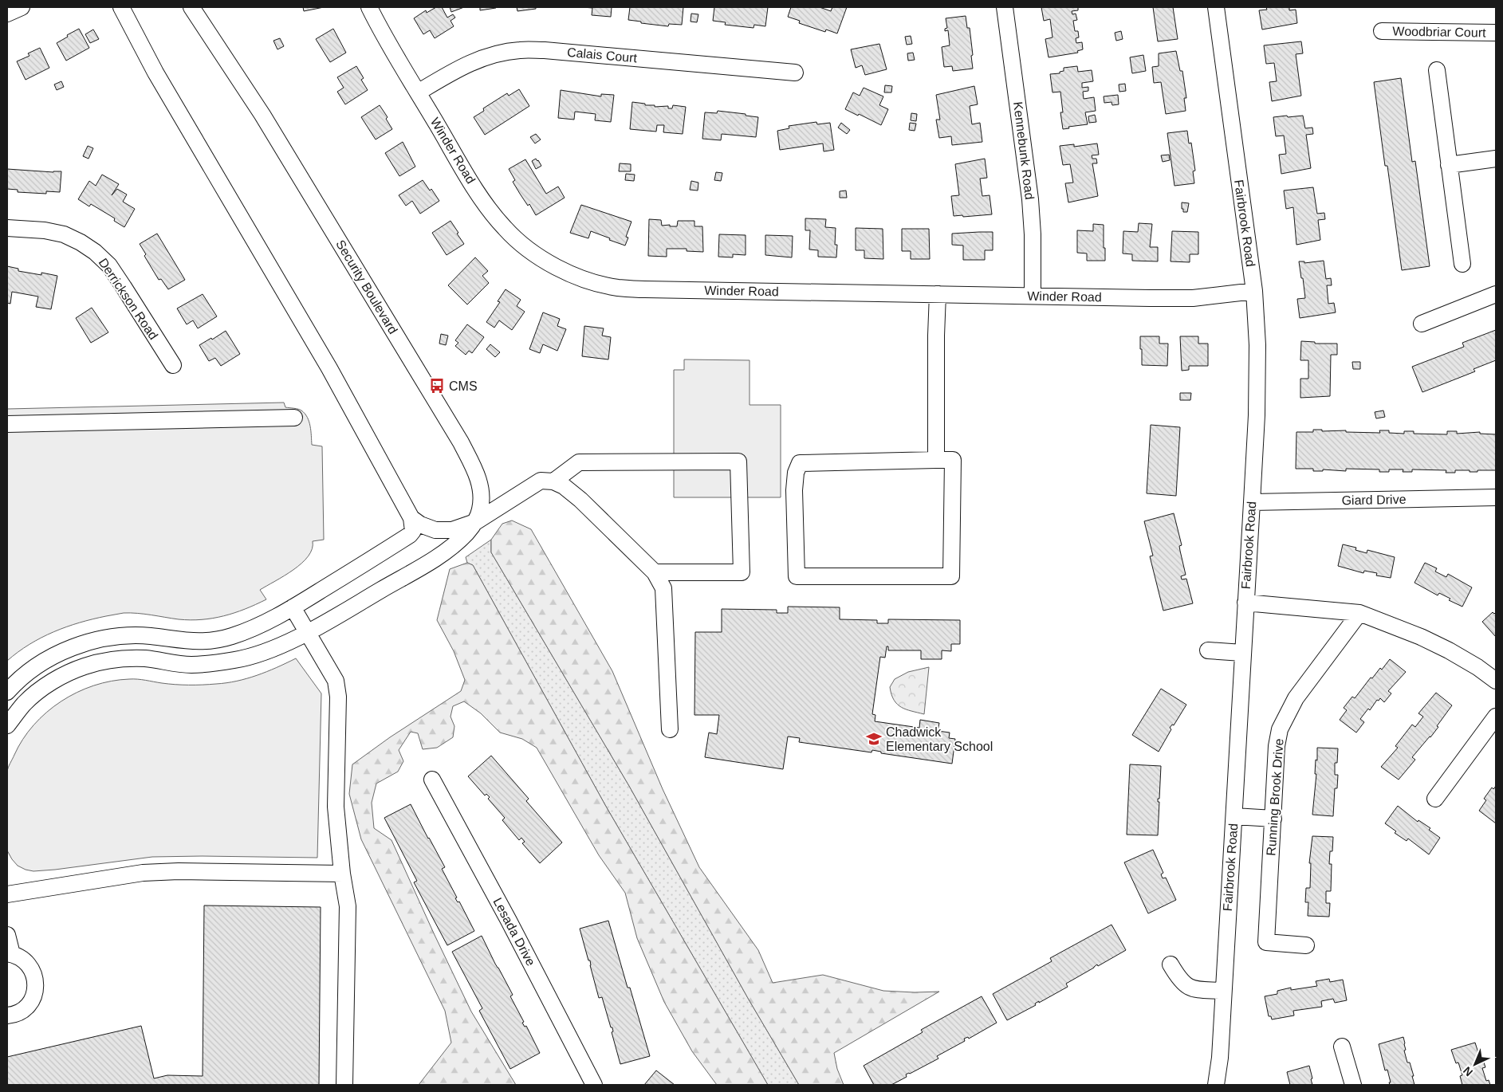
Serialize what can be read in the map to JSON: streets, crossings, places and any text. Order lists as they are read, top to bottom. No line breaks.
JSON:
{"streets":{"street":["Woodbriar Court","Calais Court","Winder Road","Kennebunk Road","Fairbrook Road","Security Boulevard","Derrickson Road","Giard Drive","Running Brook Drive","Lesada Drive"]},"crossings":[["Calais Court","Winder Road"],["Winder Road","Kennebunk Road"],["Winder Road","Fairbrook Road"],["Fairbrook Road","Giard Drive"]],"places":{"bus stop":["CMS"],"school or university":["Chadwick Elementary School"]},"north":"bottom left"}
